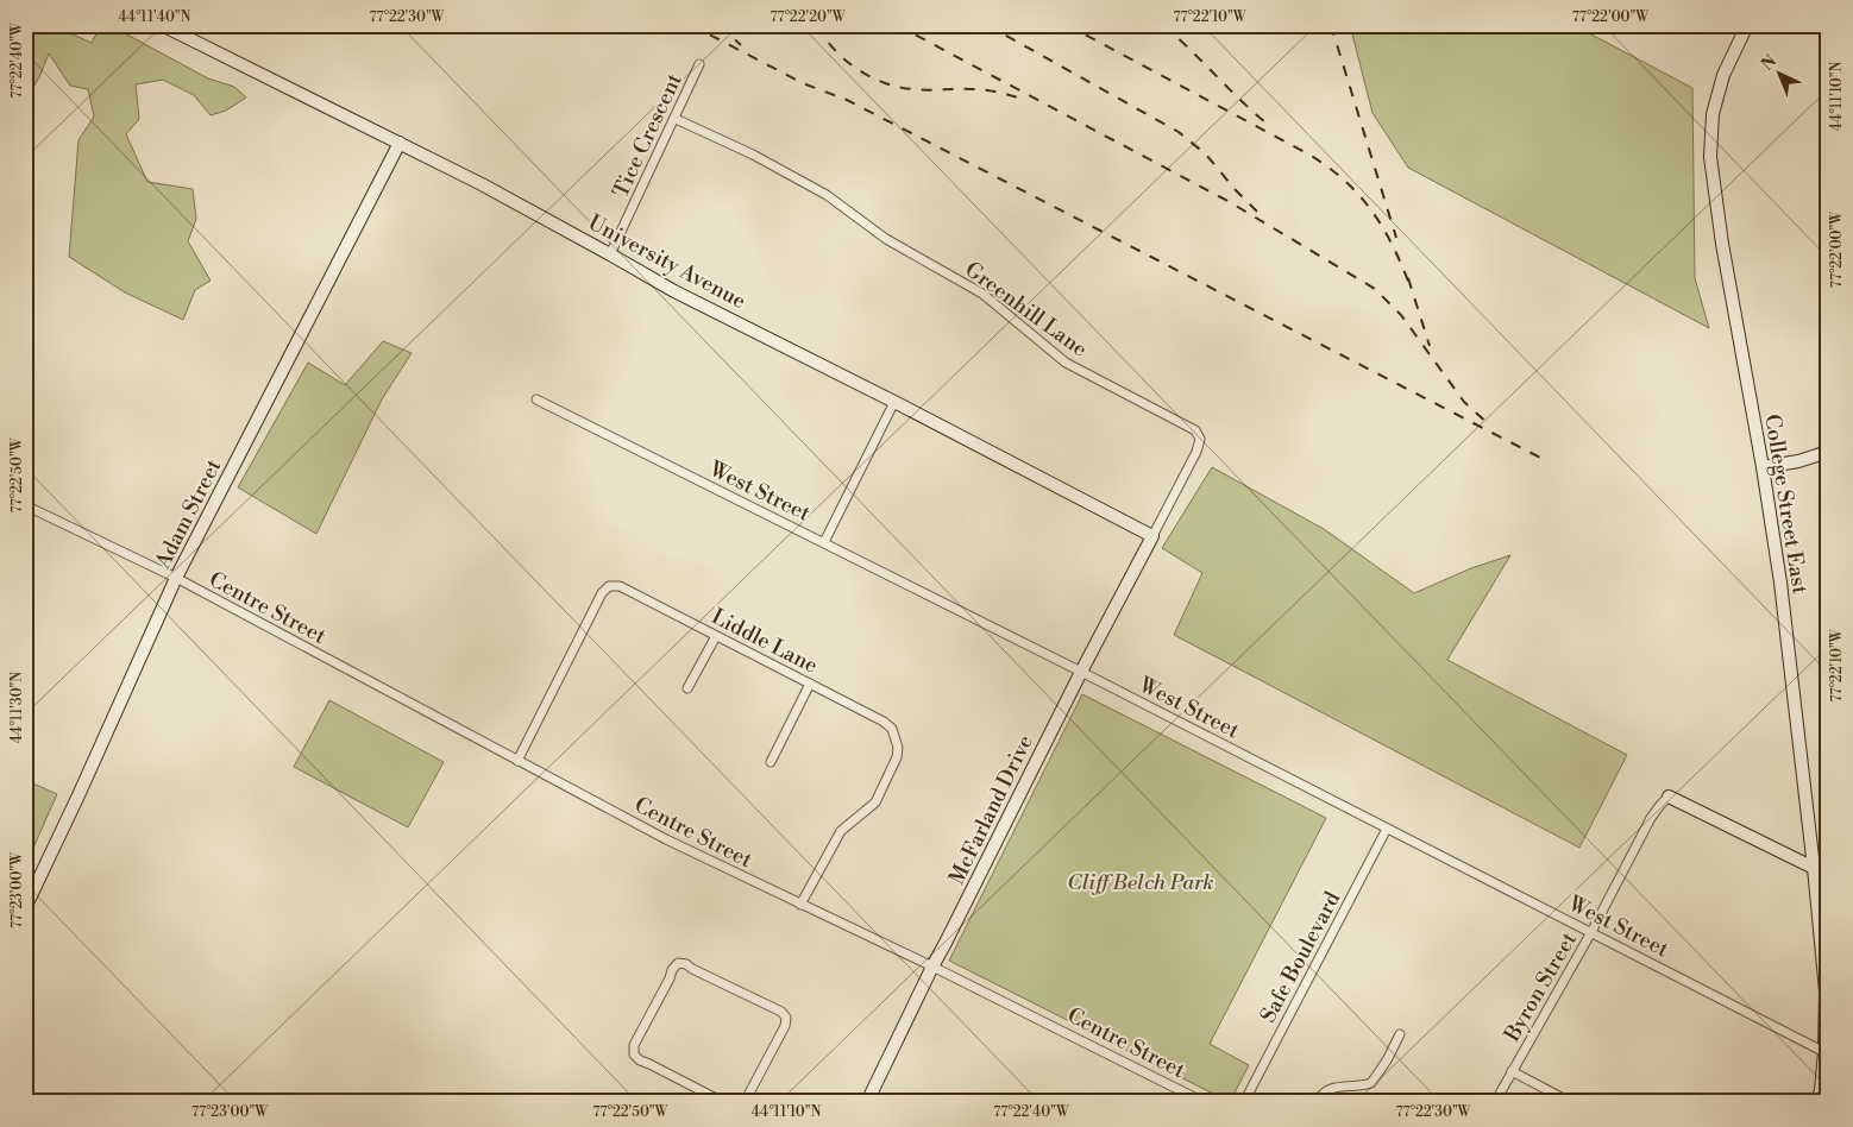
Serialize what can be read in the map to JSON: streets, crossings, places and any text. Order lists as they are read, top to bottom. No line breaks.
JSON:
{"streets":{"street":["Tice Crescent","University Avenue","Greenhill Lane","West Street","College Street East","Adam Street","Centre Street","Liddle Lane","McFarland Drive","Safe Boulevard","Byron Street"]},"crossings":[["Tice Crescent","University Avenue"],["Tice Crescent","Greenhill Lane"],["University Avenue","Greenhill Lane"],["University Avenue","Adam Street"],["University Avenue","McFarland Drive"],["Greenhill Lane","McFarland Drive"],["West Street","College Street East"],["West Street","McFarland Drive"],["West Street","Safe Boulevard"],["West Street","Byron Street"],["Adam Street","Centre Street"],["Centre Street","Liddle Lane"],["Centre Street","McFarland Drive"]],"parks":["Cliff Belch Park"],"north":"top left","coordinates":["44°11'40\"N","77°22'30\"W","77°22'20\"W","77°22'10\"W","77°22'00\"W","77°22'40\"W","44°11'10\"N","77°22'50\"W","44°11'30\"N","77°23'00\"W"]}
